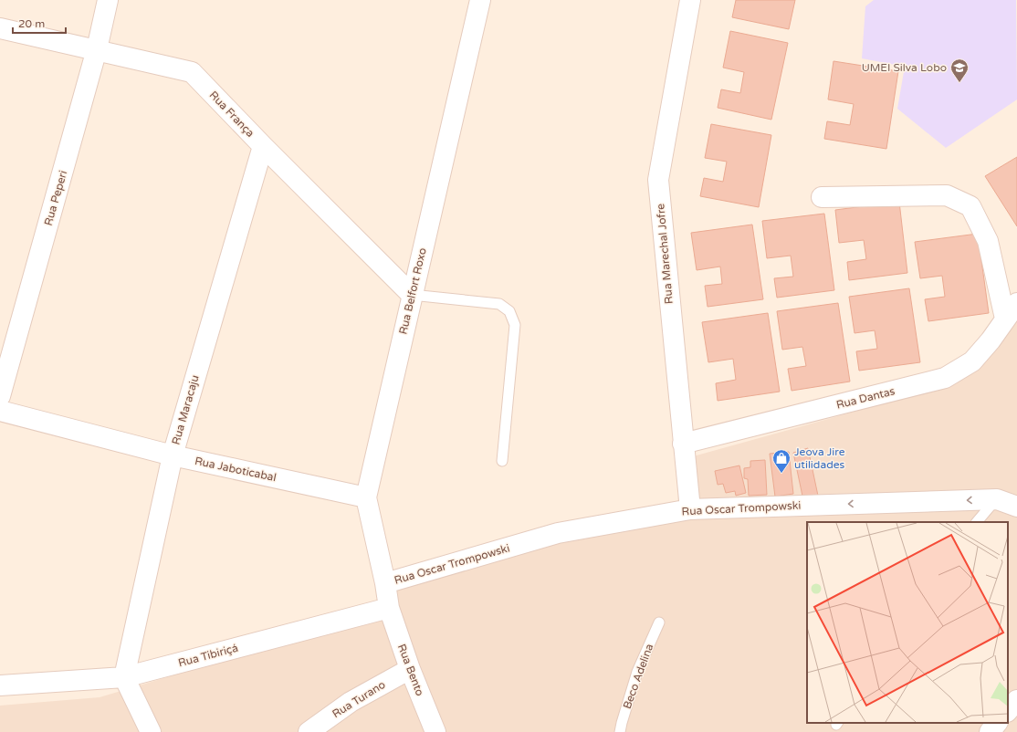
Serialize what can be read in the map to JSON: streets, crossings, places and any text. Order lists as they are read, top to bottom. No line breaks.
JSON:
{"streets":{"street":["Rua França","Rua Peperi","Rua Marechal Jofre","Rua Belfort Roxo","Rua Dantas","Rua Maracaju","Rua Jaboticabal","Rua Oscar Trompowski","Rua Tibiriçá","Rua Bento","Rua Turano"],"lane":["Beco Adelina"]},"crossings":[["Rua França","Rua Peperi"],["Rua França","Rua Belfort Roxo"],["Rua França","Rua Maracaju"],["Rua Marechal Jofre","Rua Dantas"],["Rua Marechal Jofre","Rua Oscar Trompowski"],["Rua Belfort Roxo","Rua Jaboticabal"],["Rua Belfort Roxo","Rua Oscar Trompowski"],["Rua Maracaju","Rua Jaboticabal"],["Rua Maracaju","Rua Tibiriçá"],["Rua Tibiriçá","Rua Bento"],["Rua Bento","Rua Turano"]],"one_way":["Rua Oscar Trompowski"],"places":{"school or university":["UMEI Silva Lobo"],"shop":["Jeova Jire utilidades"]},"scale_bar":"20 m"}
